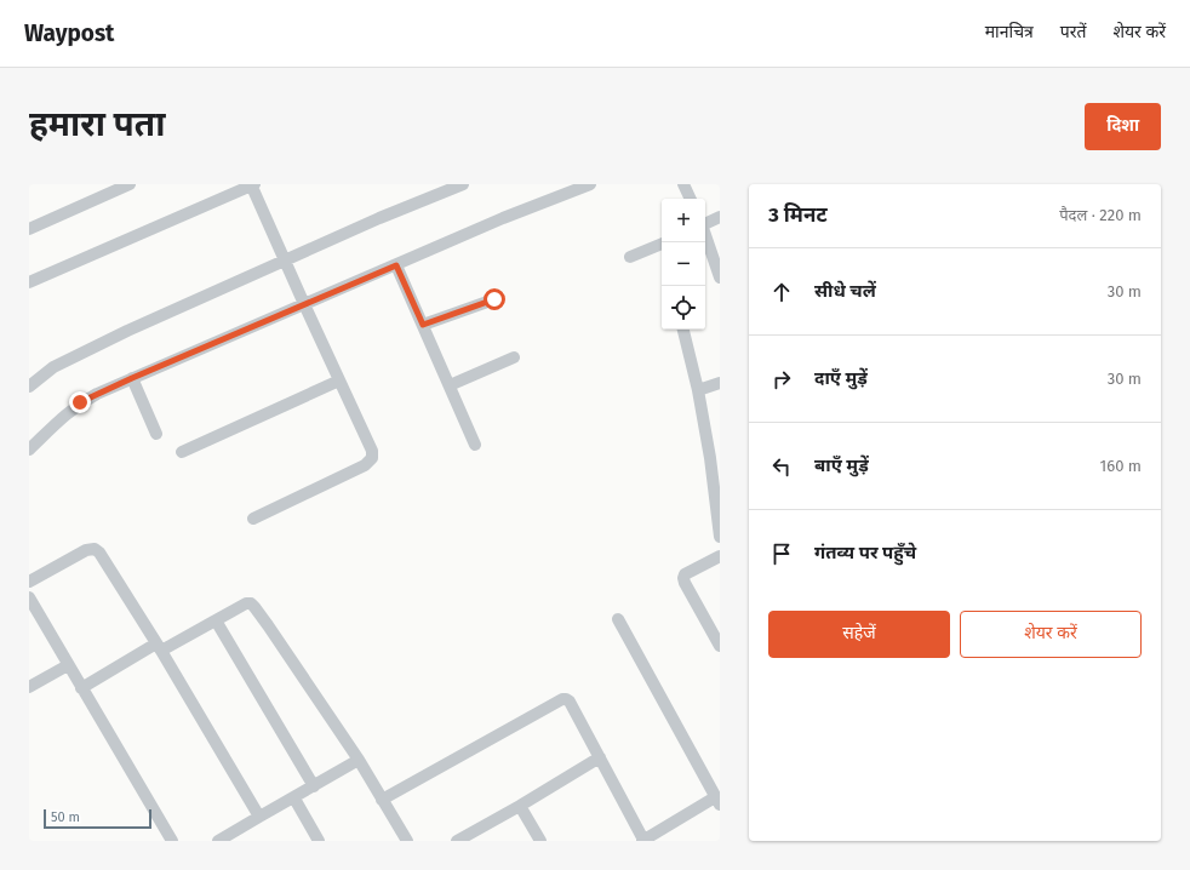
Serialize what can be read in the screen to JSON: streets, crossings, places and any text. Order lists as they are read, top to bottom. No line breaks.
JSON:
{"scale_bar":"50 m","page":{"header":"Waypost","nav":["मानचित्र","परतें","शेयर करें"],"buttons":["दिशा",["सहेजें","शेयर करें"]],"title":"हमारा पता","heading":["3 मिनट","पैदल · 220 m"],"map_buttons":["+","−"],"list":[["सीधे चलें","30 m"],["दाएँ मुड़ें","30 m"],["बाएँ मुड़ें","160 m"],"गंतव्य पर पहुँचे"],"scale":"50 m"}}
